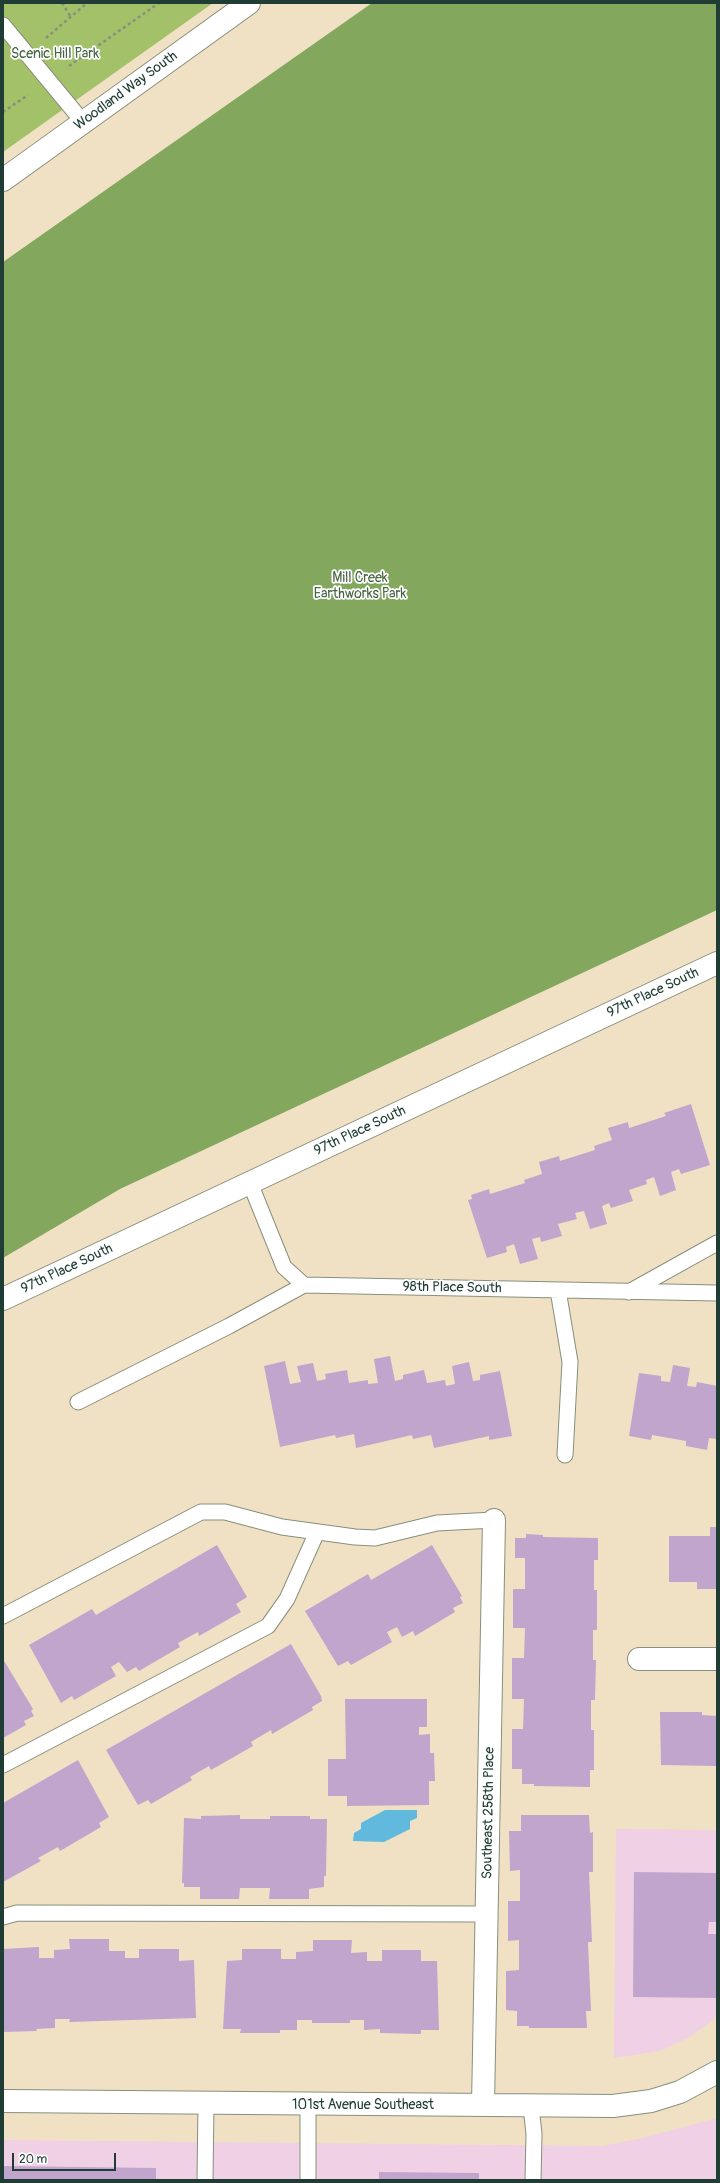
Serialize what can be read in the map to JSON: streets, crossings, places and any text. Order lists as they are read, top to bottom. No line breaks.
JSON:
{"streets":{"street":["Woodland Way South","97th Place South","Southeast 258th Place","101st Avenue Southeast"],"lane":["98th Place South"]},"crossings":[["Southeast 258th Place","101st Avenue Southeast"]],"parks":["Scenic Hill Park","Mill Creek Earthworks Park"],"scale_bar":"20 m"}
